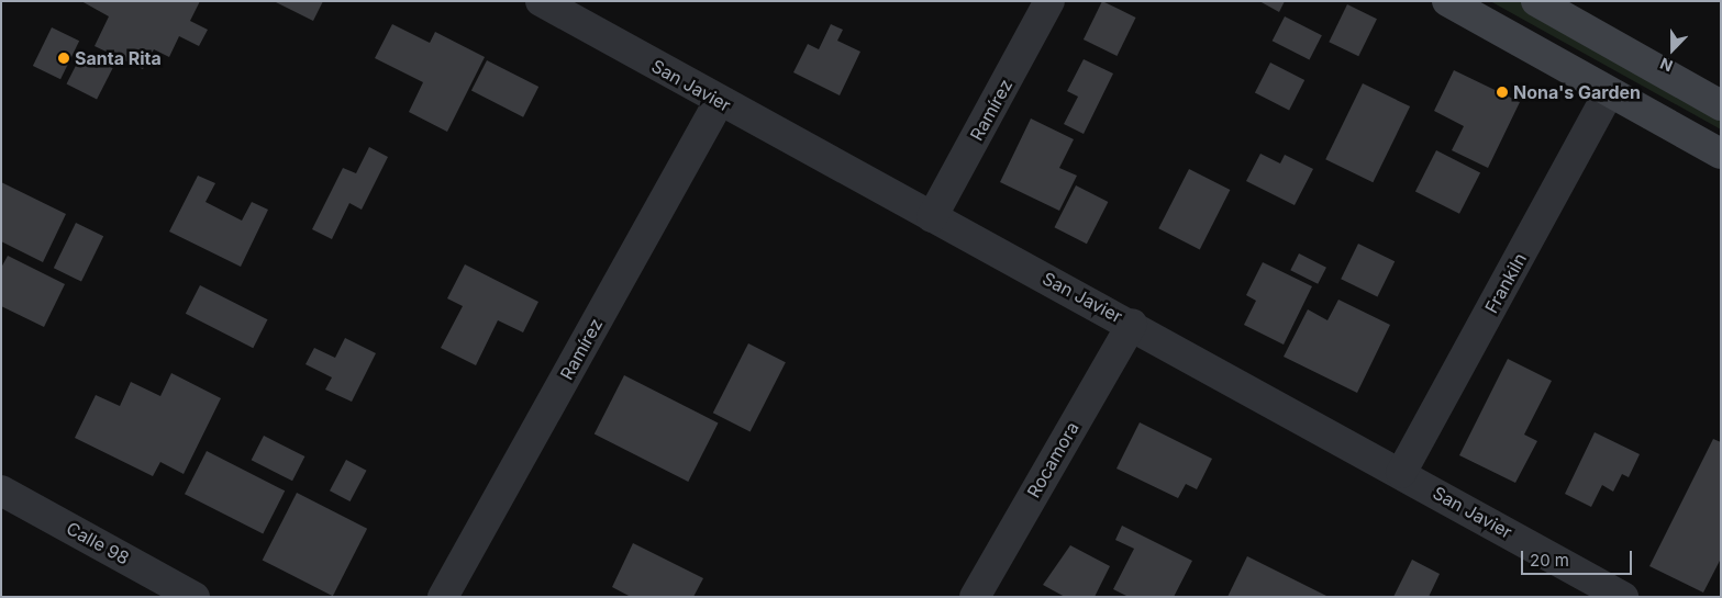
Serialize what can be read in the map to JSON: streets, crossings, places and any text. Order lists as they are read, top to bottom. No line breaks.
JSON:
{"streets":{"street":["San Javier","Ramírez","Frankiln","Rocamora","Calle 98"]},"crossings":[["San Javier","Ramírez"],["San Javier","Frankiln"],["San Javier","Rocamora"]],"places":["Santa Rita","Nona's Garden"],"scale_bar":"20 m","north":"bottom"}
